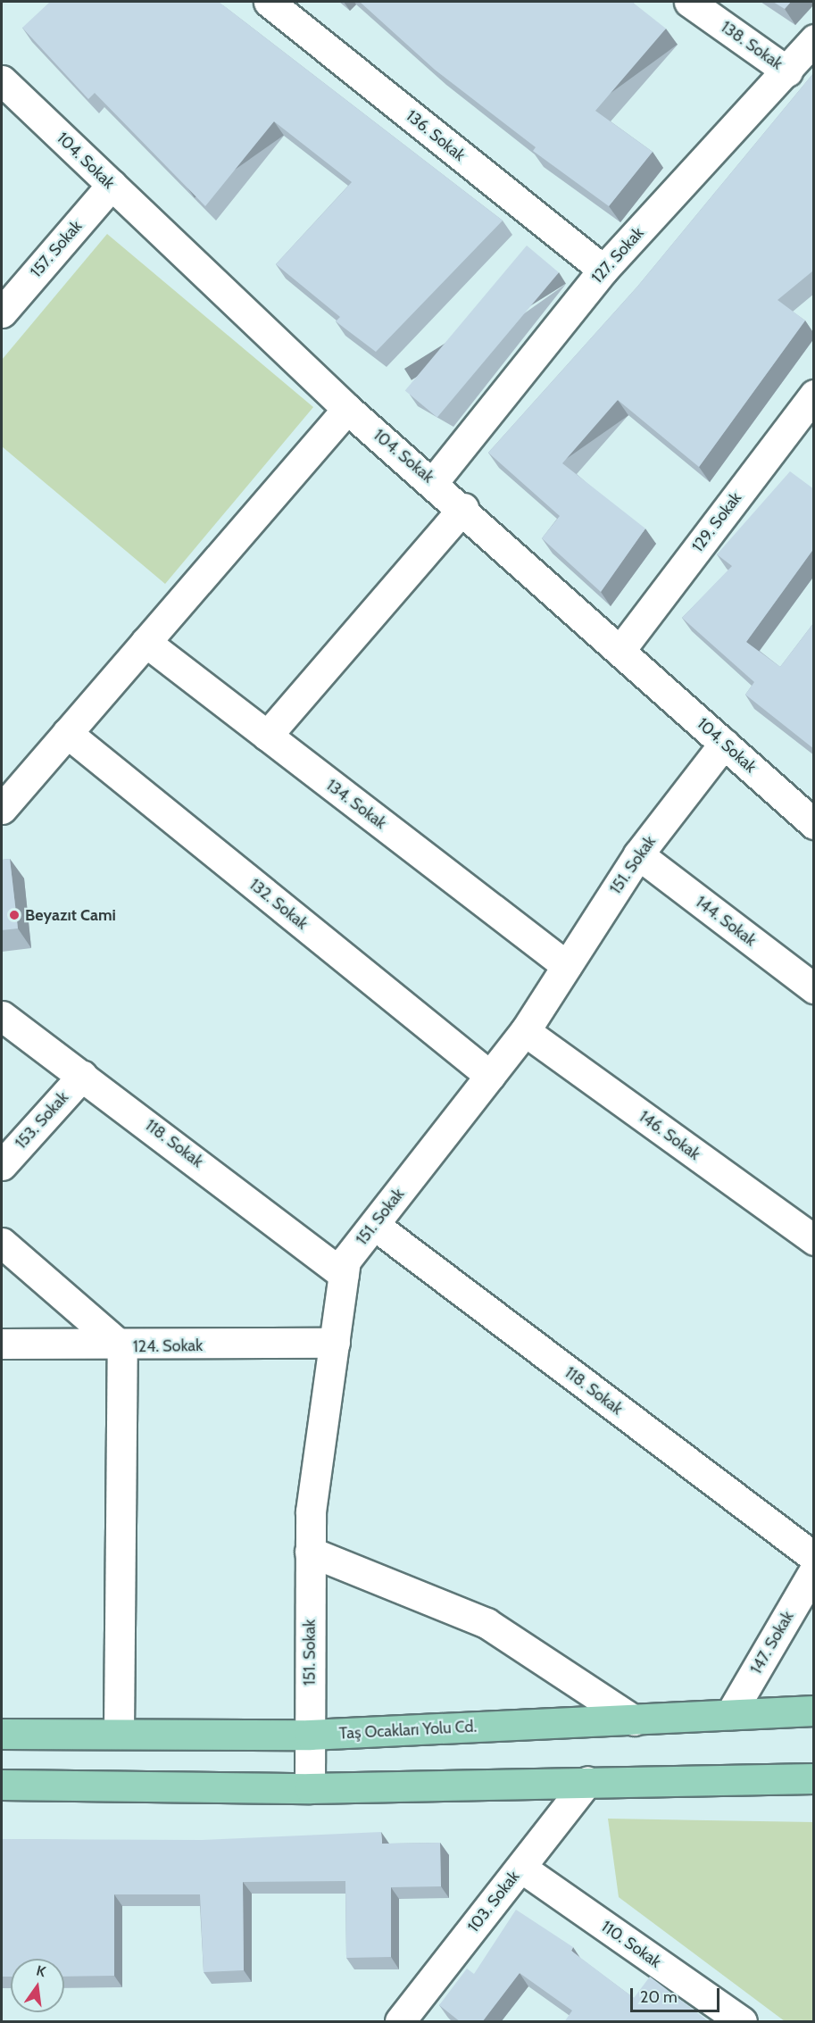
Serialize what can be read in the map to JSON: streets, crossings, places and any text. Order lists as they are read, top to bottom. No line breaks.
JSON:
{"streets":{"main road":["Taş Ocakları Yolu Cd."],"street":["138. Sokak","136. Sokak","104. Sokak","157. Sokak","127. Sokak","129. Sokak","134. Sokak","151. Sokak","132. Sokak","144. Sokak","153. Sokak","146. Sokak","118. Sokak","124. Sokak","147. Sokak","103. Sokak","110. Sokak"]},"crossings":[["138. Sokak","127. Sokak"],["136. Sokak","127. Sokak"],["104. Sokak","157. Sokak"],["104. Sokak","127. Sokak"],["104. Sokak","129. Sokak"],["104. Sokak","151. Sokak"],["134. Sokak","151. Sokak"],["151. Sokak","132. Sokak"],["151. Sokak","144. Sokak"],["151. Sokak","146. Sokak"],["151. Sokak","118. Sokak"],["151. Sokak","124. Sokak"],["151. Sokak","Taş Ocakları Yolu Cd."],["153. Sokak","118. Sokak"],["147. Sokak","Taş Ocakları Yolu Cd."],["103. Sokak","110. Sokak"]],"places":["Beyazıt Cami"],"scale_bar":"20 m","north":"top"}
